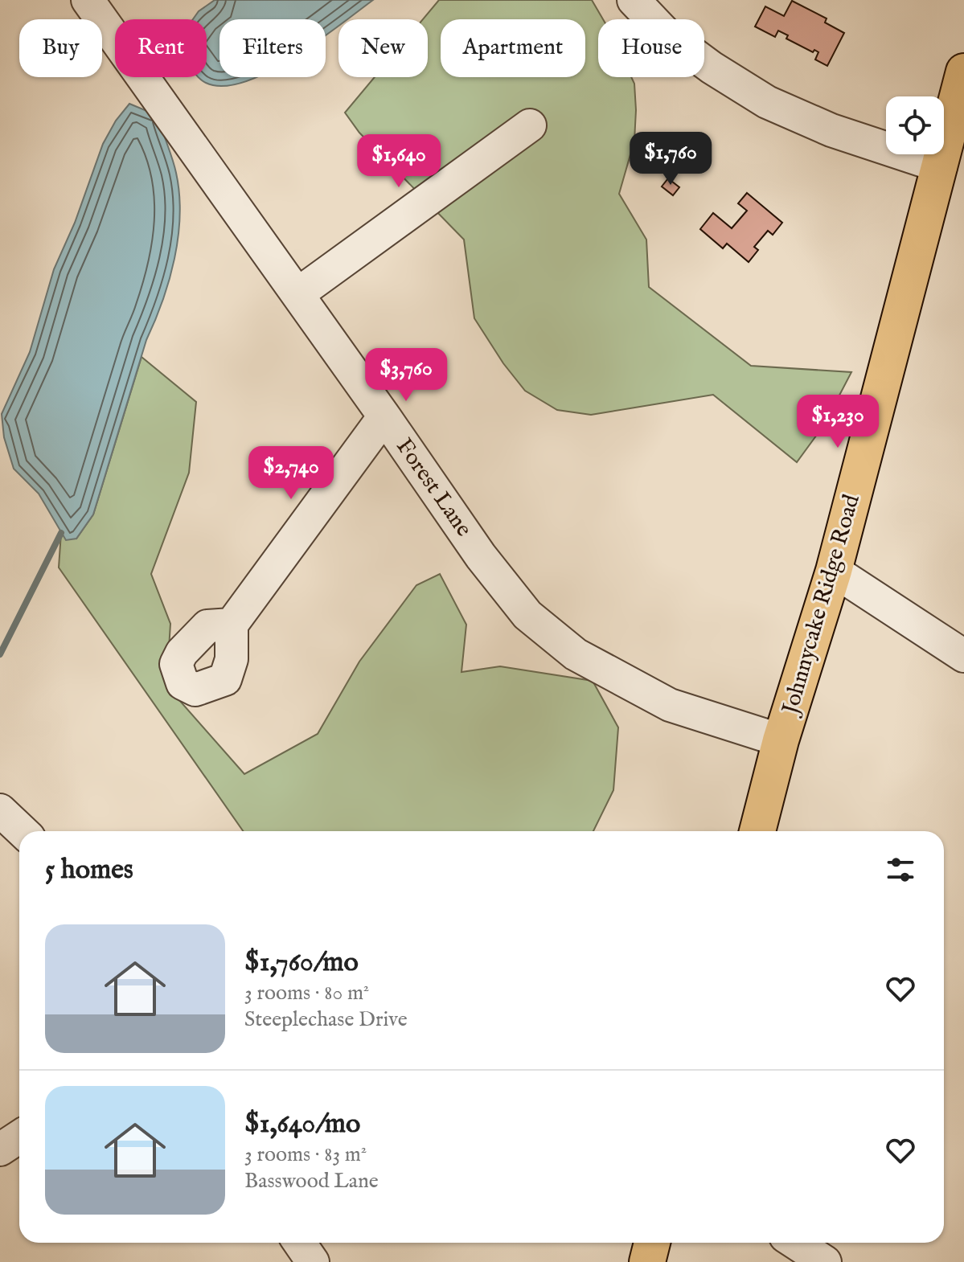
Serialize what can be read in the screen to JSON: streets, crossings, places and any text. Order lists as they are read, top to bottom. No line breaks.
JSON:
{"streets":{"main road":["Johnnycake Ridge Road"],"street":["Forest Lane"]},"crossings":[["Forest Lane","Johnnycake Ridge Road"]],"page":{"chip":["Buy","Rent","Filters","New","Apartment","House"],"price":["$1,760","$1,640","$3,760","$1,230","$2,740"],"heading":"5 homes","list":[{"name":"$1,760/mo","note":"3 rooms · 80 m² · Steeplechase Drive"},{"name":"$1,640/mo","note":"3 rooms · 83 m² · Basswood Lane"}]}}
